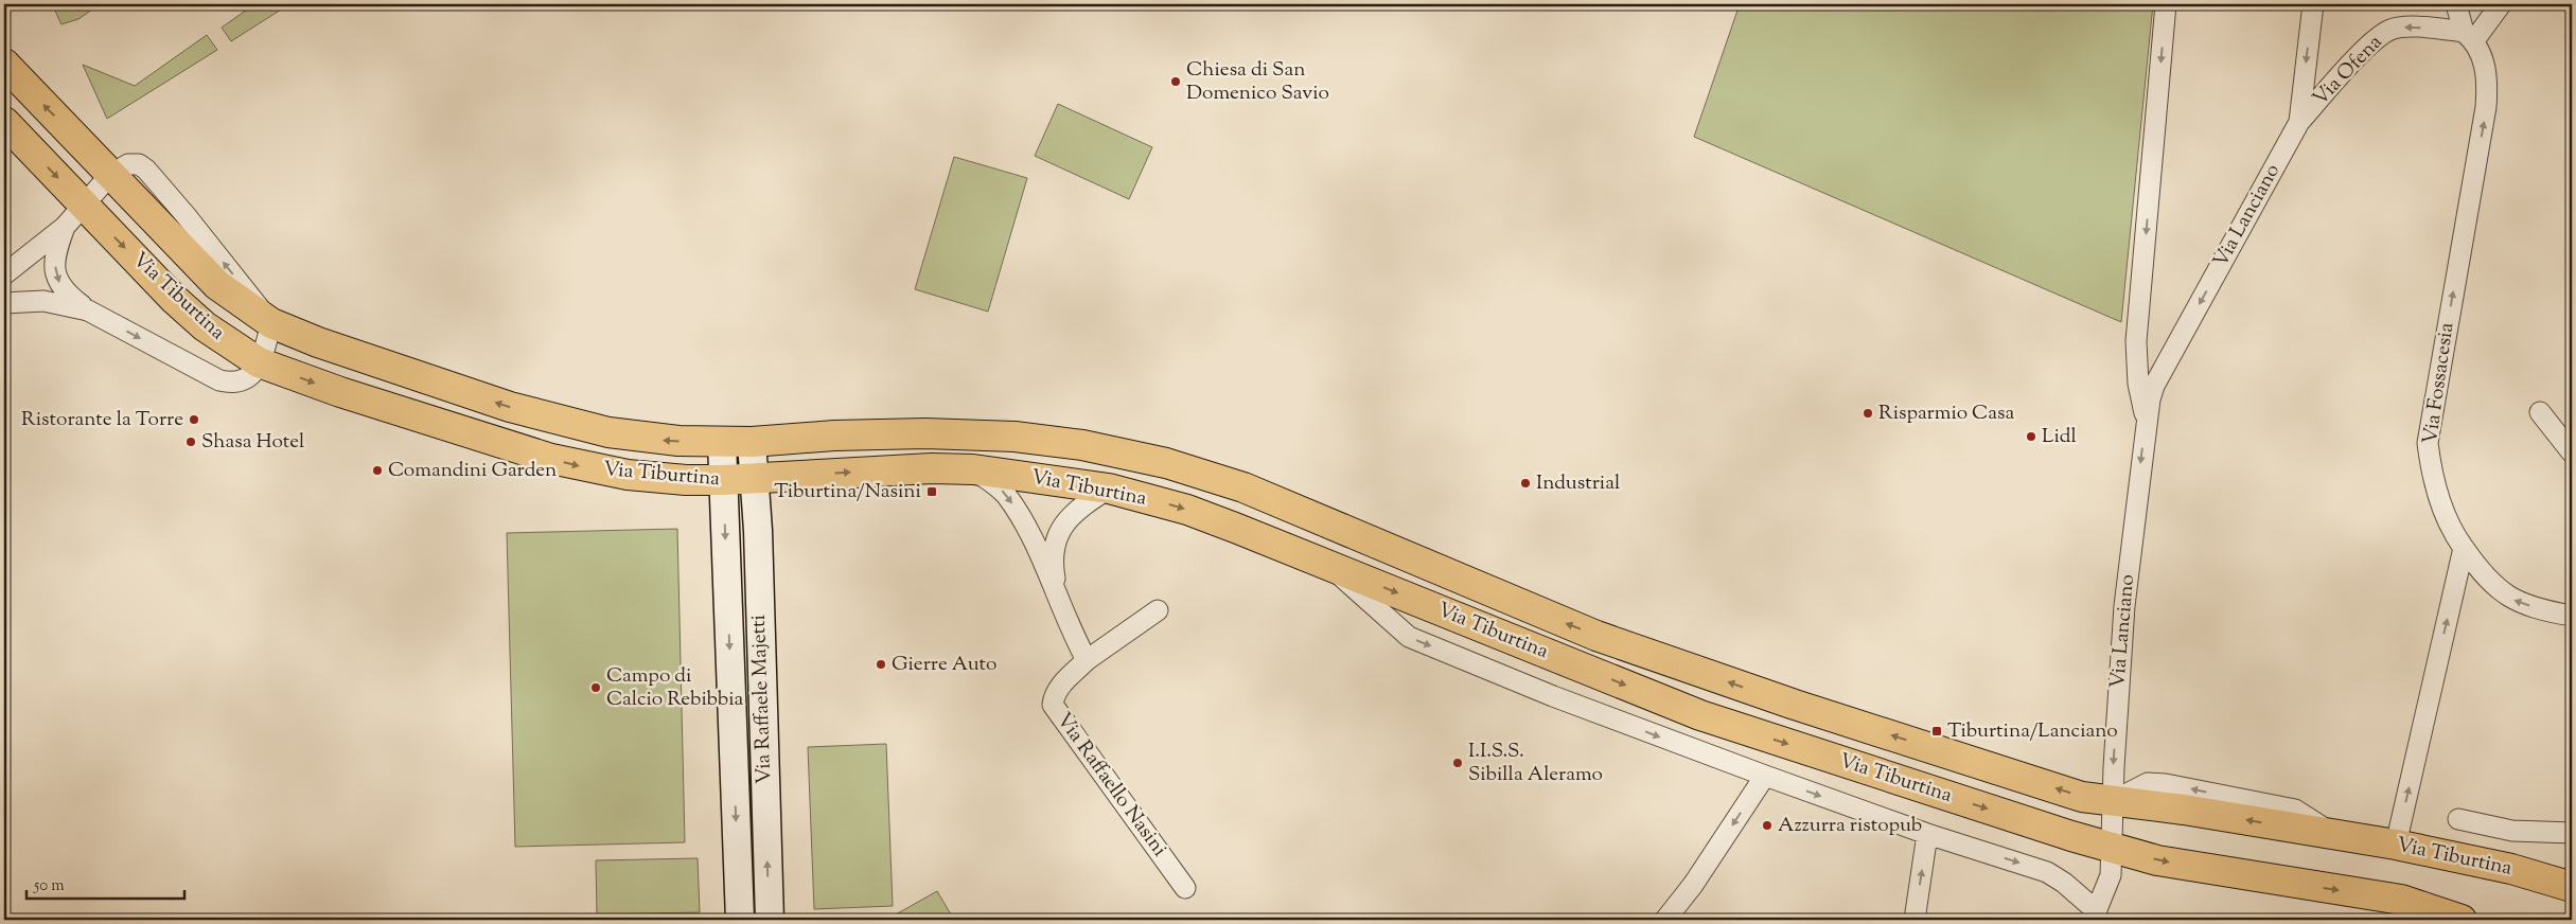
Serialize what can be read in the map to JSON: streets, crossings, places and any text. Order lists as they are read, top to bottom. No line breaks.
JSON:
{"streets":{"main road":["Via Tiburtina"],"street":["Via Ofena","Via Lanciano","Via Fossacesia","Via Raffaele Majetti","Via Raffaello Nasini"]},"crossings":[["Via Ofena","Via Lanciano"],["Via Ofena","Via Fossacesia"],["Via Lanciano","Via Tiburtina"],["Via Tiburtina","Via Raffaele Majetti"]],"one_way":["Via Ofena","Via Lanciano"],"places":{"other":["Chiesa di San Domenico Savio","Risparmio Casa","Ristorante la Torre","Lidl","Shasa Hotel","Comandini Garden","Industrial","Gierre Auto","Campo di Calcio Rebibbia","I.I.S.S. Sibilla Aleramo","Azzurra ristopub"],"transit":["Tiburtina/Nasini","Tiburtina/Lanciano"]},"scale_bar":"50 m"}
